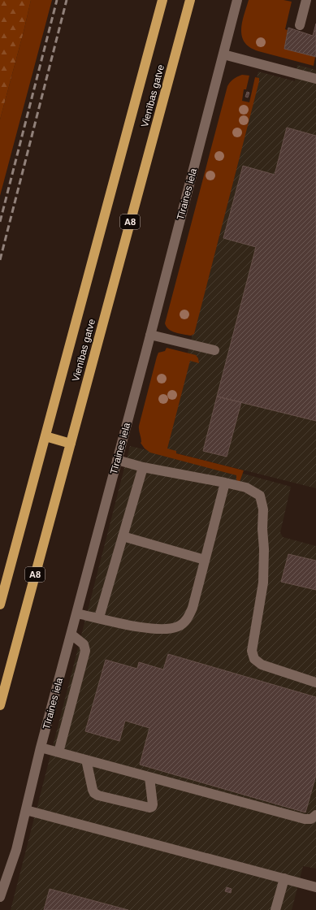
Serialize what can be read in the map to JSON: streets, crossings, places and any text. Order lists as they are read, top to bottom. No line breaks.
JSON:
{"streets":{"highway":["Vienības gatve","A8"],"street":["Tīraines iela"]}}
